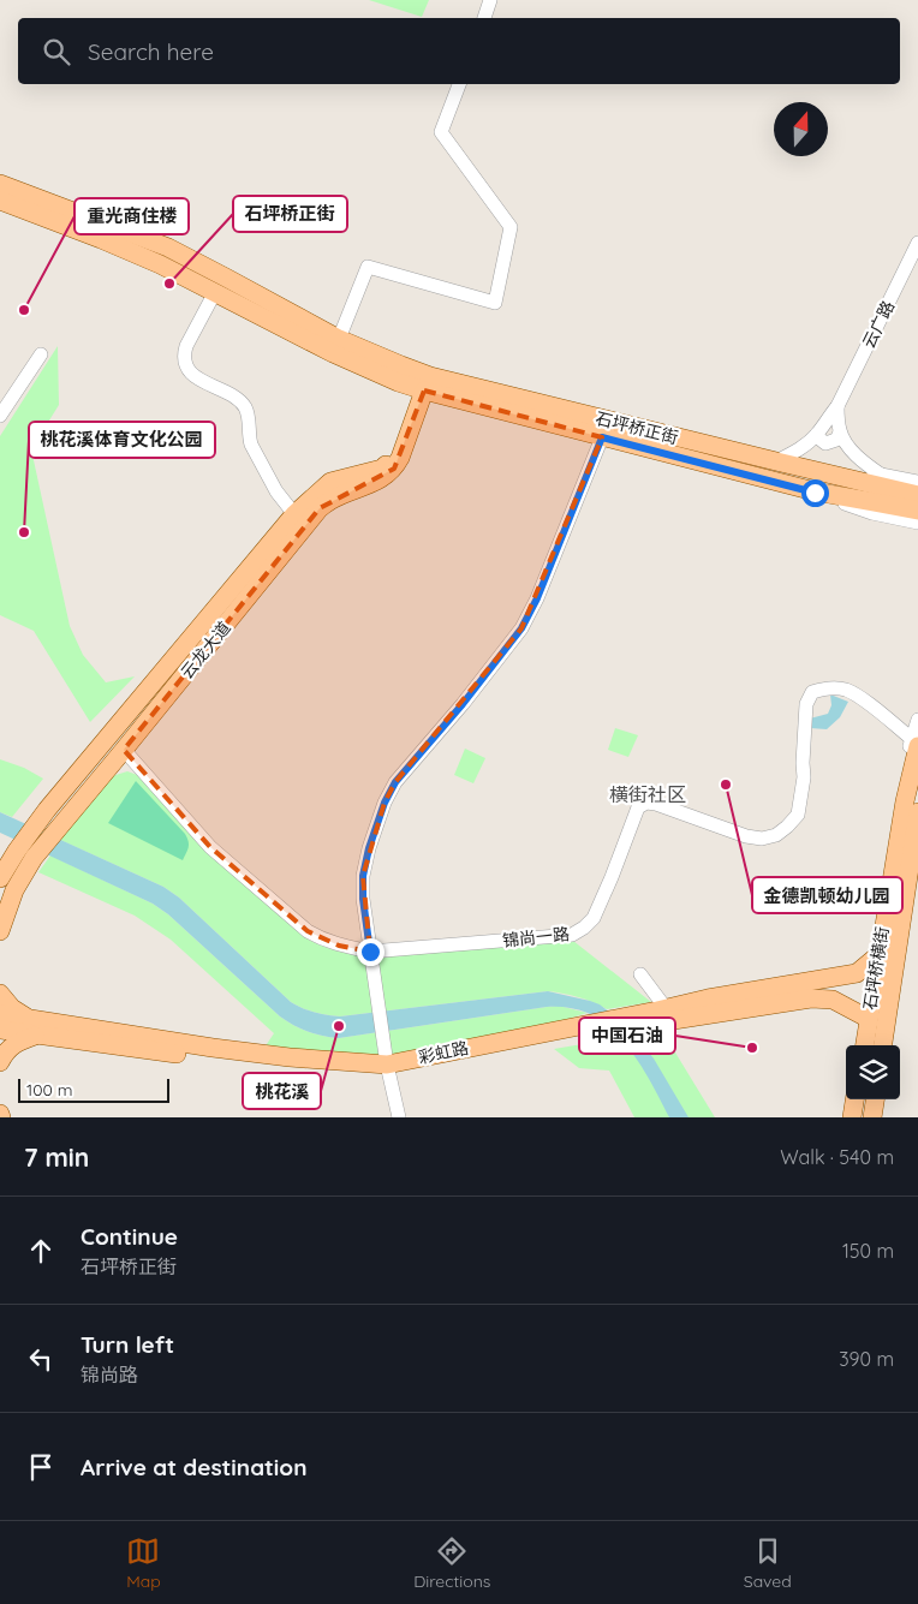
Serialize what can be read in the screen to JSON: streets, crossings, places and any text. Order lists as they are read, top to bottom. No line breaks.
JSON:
{"streets":{"main road":["石坪桥正街","云龙大道","石坪桥横街","彩虹路"],"street":["云广路","锦尚一路"]},"crossings":[["云广路","石坪桥正街"],["石坪桥正街","云龙大道"],["云龙大道","锦尚一路"],["锦尚一路","石坪桥横街"],["石坪桥横街","彩虹路"]],"districts":["横街社区"],"places":["石坪桥正街","重光商住楼","桃花溪体育文化公园","金德凯顿幼儿园","桃花溪","中国石油"],"scale_bar":"100 m","north":"top","page":{"search":"Search here","scale":"100 m","heading":["7 min","Walk · 540 m"],"list":[["Continue","石坪桥正街","150 m"],["Turn left","锦尚路","390 m"],"Arrive at destination"],"nav":["Map","Directions","Saved"]}}
